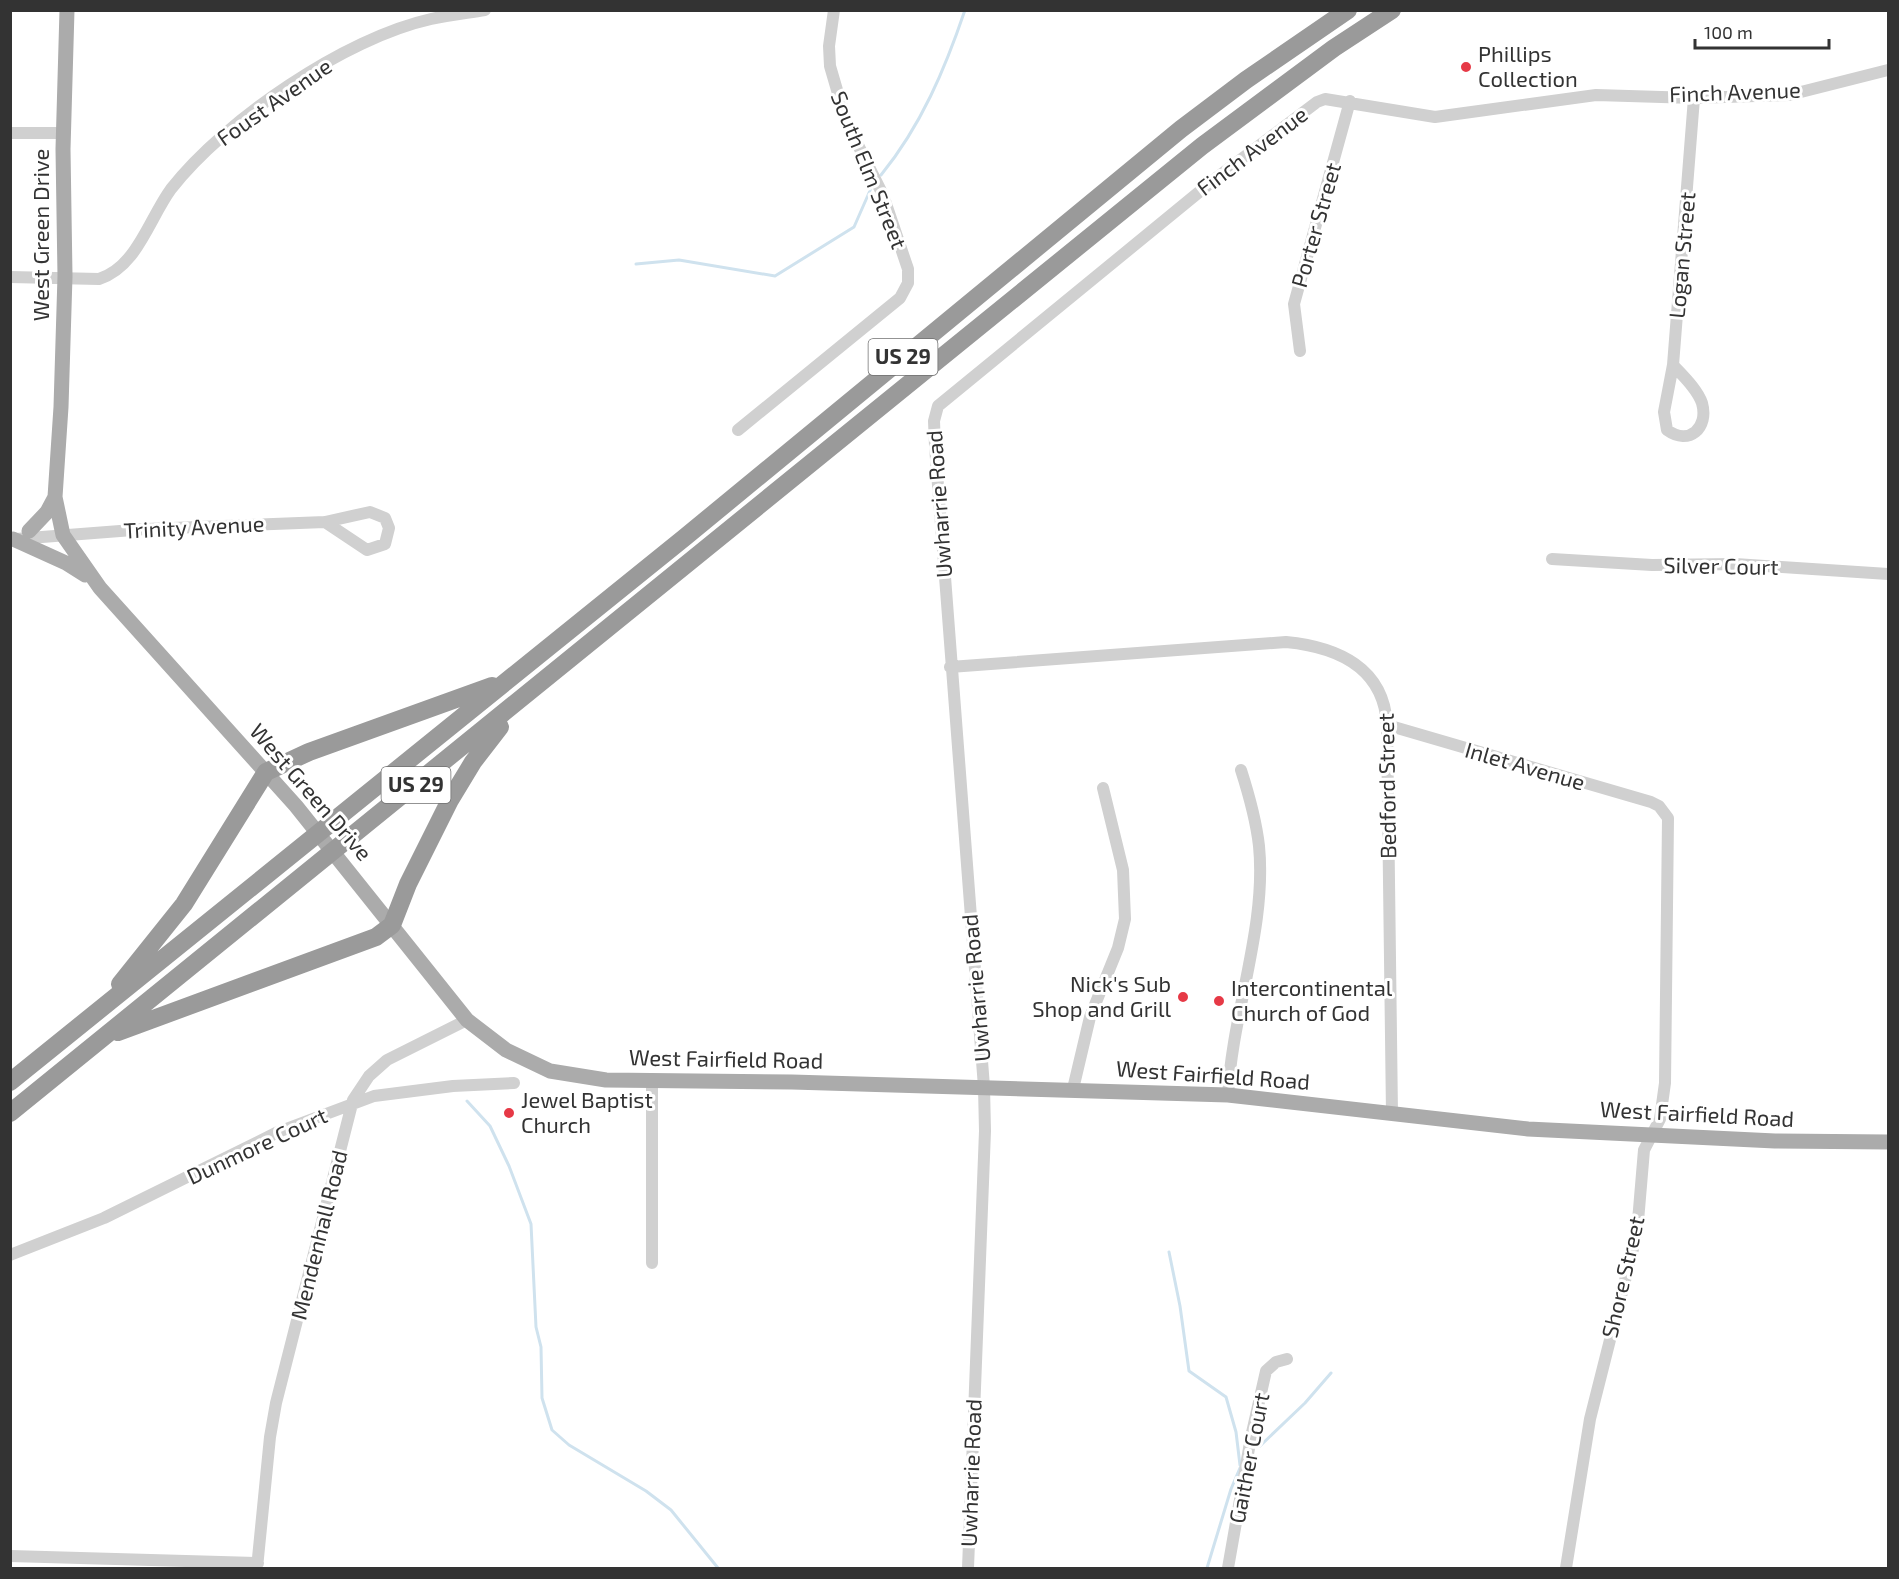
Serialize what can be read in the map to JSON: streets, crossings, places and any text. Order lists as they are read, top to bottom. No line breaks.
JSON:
{"streets":{"highway":["US 29"],"main road":["West Green Drive","West Fairfield Road"],"street":["Finch Avenue","Foust Avenue","South Elm Street","Porter Street","Logan Street","Uwharrie Road","Trinity Avenue","Silver Court","Inlet Avenue","Bedford Street","Dunmore Court","Mendenhall Road","Shore Street","Gaither Court"]},"crossings":[["Finch Avenue","Porter Street"],["Finch Avenue","Logan Street"],["Finch Avenue","Uwharrie Road"],["Foust Avenue","West Green Drive"],["West Green Drive","Trinity Avenue"],["West Green Drive","West Fairfield Road"],["West Green Drive","Mendenhall Road"],["Uwharrie Road","Bedford Street"],["Uwharrie Road","West Fairfield Road"],["Inlet Avenue","Bedford Street"],["Inlet Avenue","Shore Street"],["Bedford Street","West Fairfield Road"],["West Fairfield Road","Shore Street"],["Dunmore Court","Mendenhall Road"]],"places":["Phillips Collection","Nick's Sub Shop and Grill","Intercontinental Church of God","Jewel Baptist Church"],"scale_bar":"100 m"}
